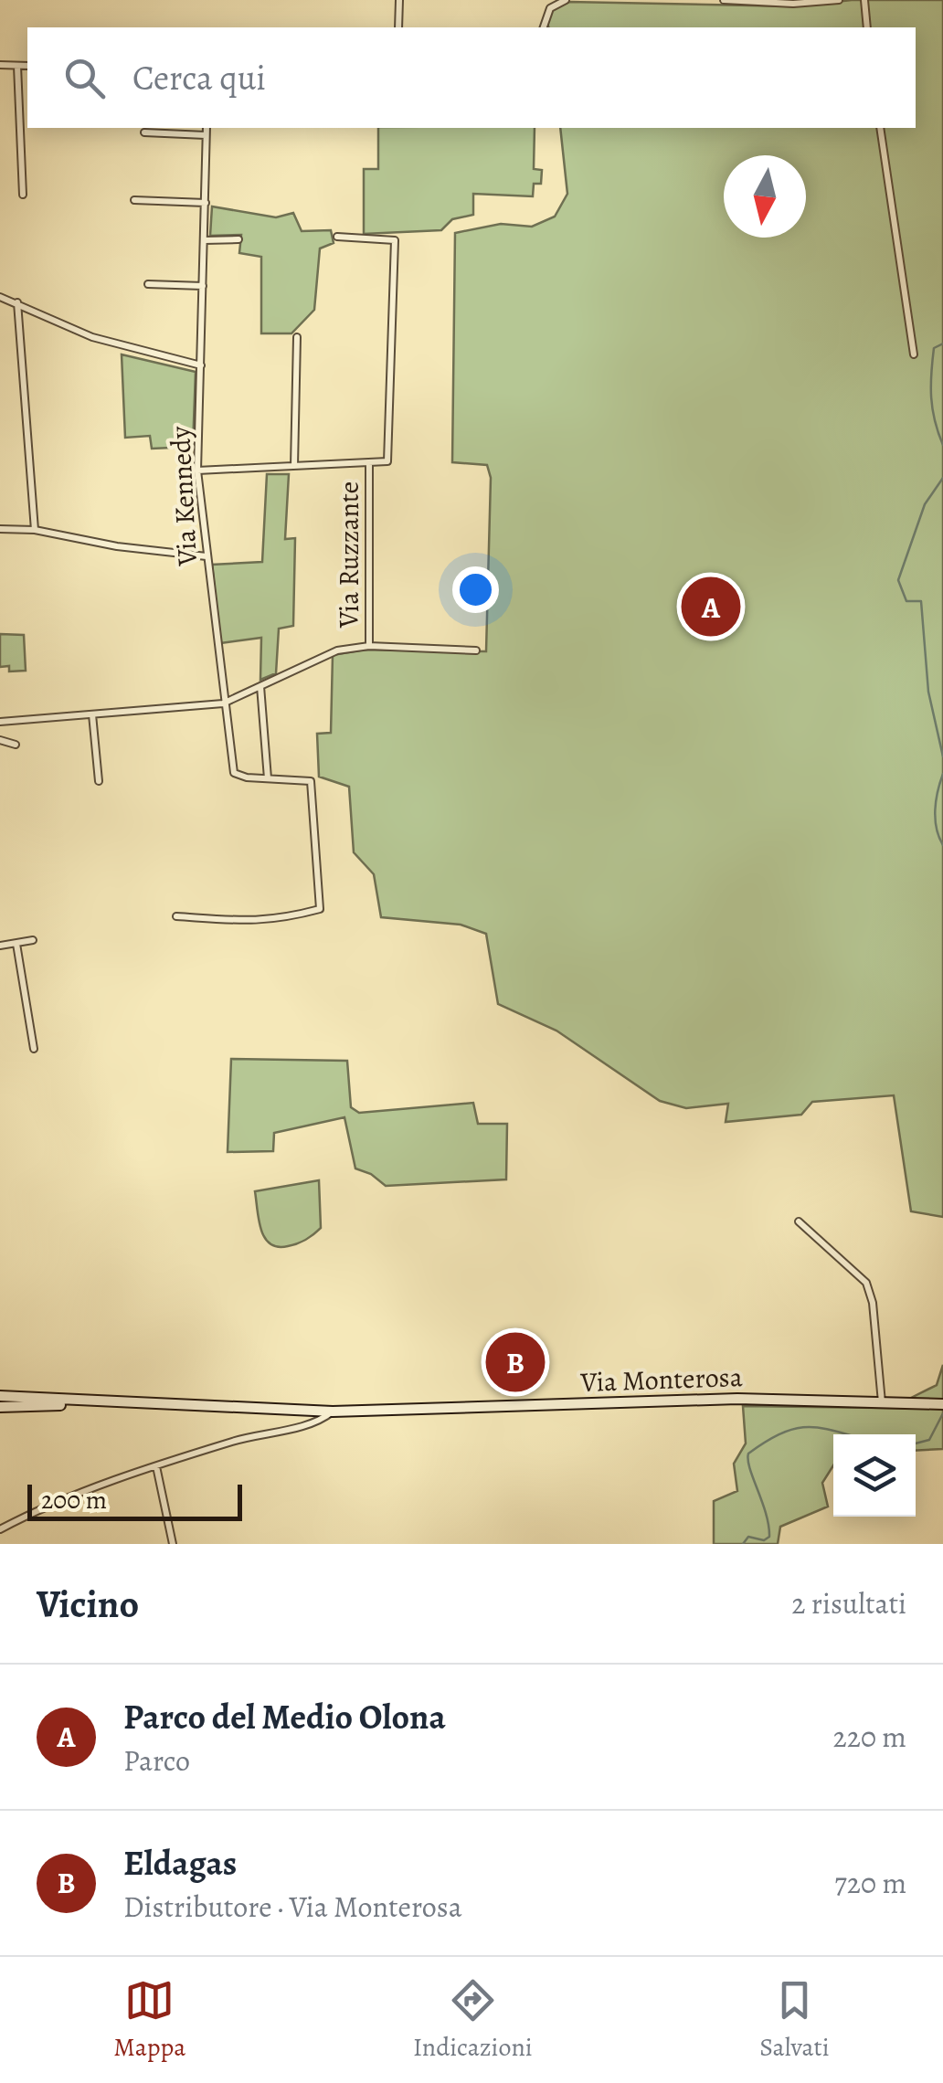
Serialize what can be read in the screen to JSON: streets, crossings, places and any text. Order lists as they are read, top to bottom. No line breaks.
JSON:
{"streets":{"main road":["Via Monterosa"],"street":["Via Kennedy","Via Ruzzante"]},"scale_bar":"200 m","north":"bottom","page":{"search":"Cerca qui","pins":["A","B"],"scale":"200 m","heading":["Vicino","2 risultati"],"list":[{"mark":"A","name":"Parco del Medio Olona","note":"Parco","value":"220 m"},{"mark":"B","name":"Eldagas","note":"Distributore · Via Monterosa","value":"720 m"}],"nav":["Mappa","Indicazioni","Salvati"]}}
